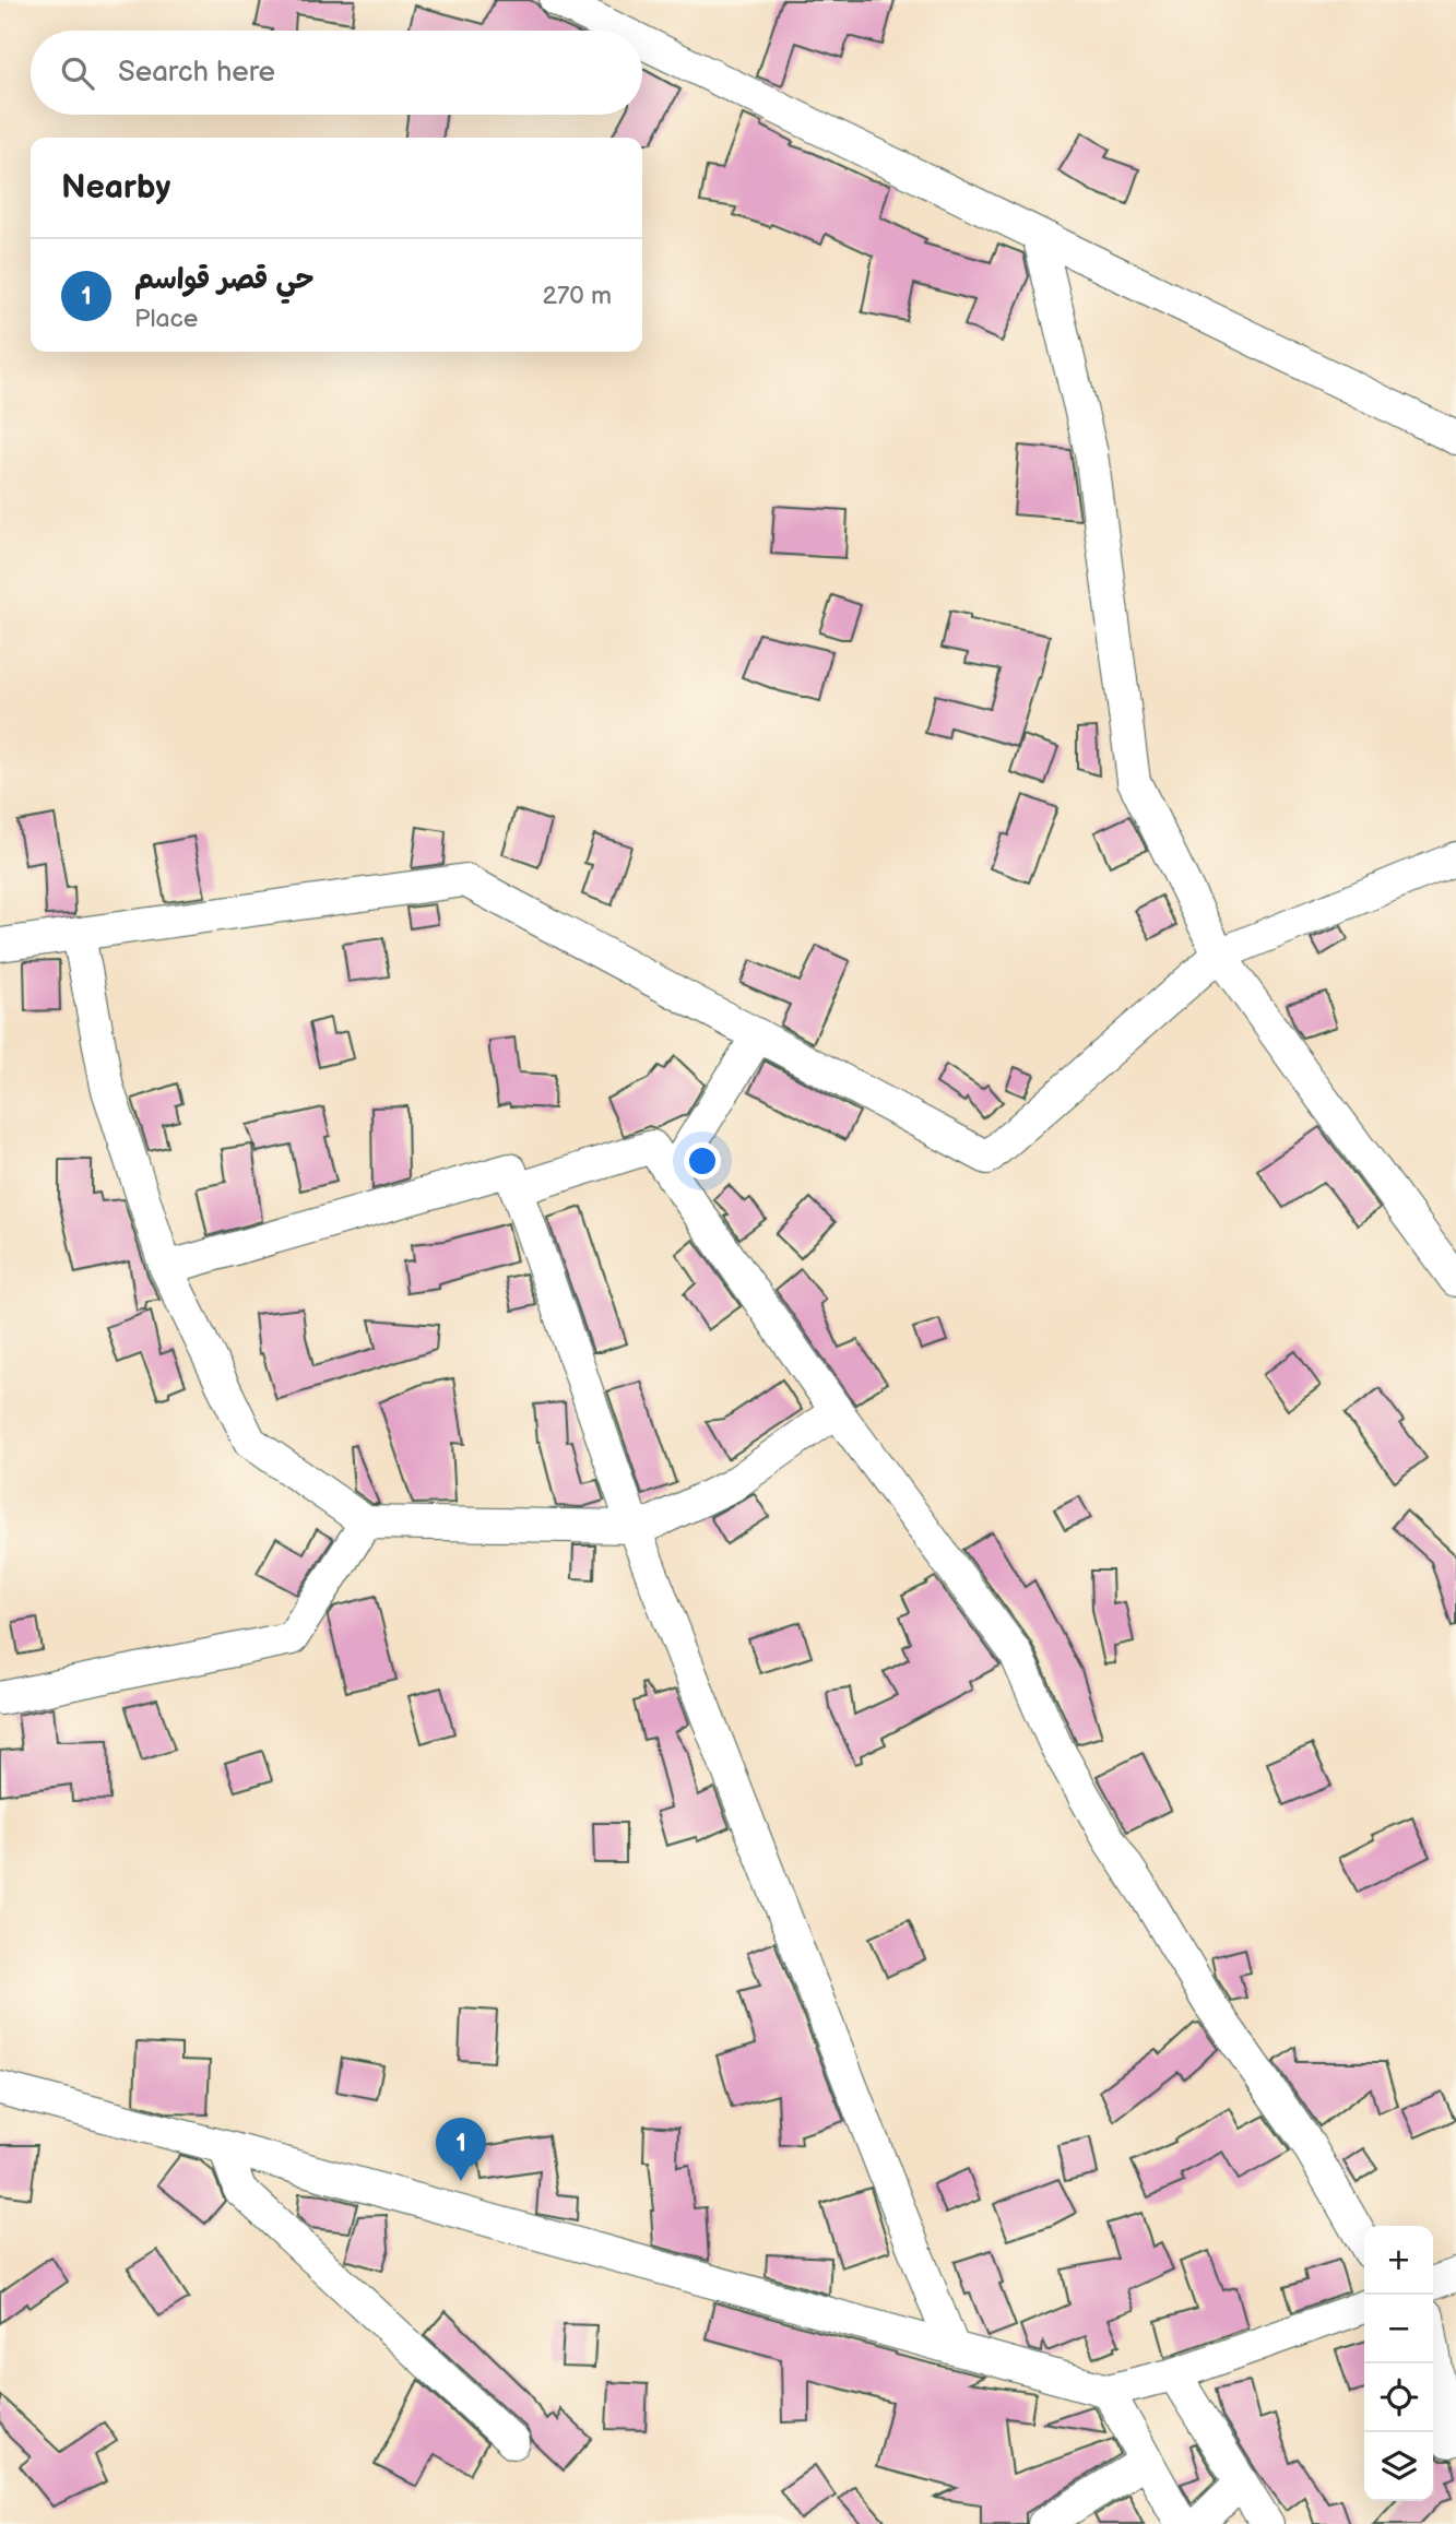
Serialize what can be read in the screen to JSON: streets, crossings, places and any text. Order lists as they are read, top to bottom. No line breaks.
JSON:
{"page":{"search":"Search here","heading":"Nearby","list":[{"mark":"1","name":"حي قصر قواسم","note":"Place","value":"270 m"}],"pins":"1","map_buttons":["+","−"]}}
